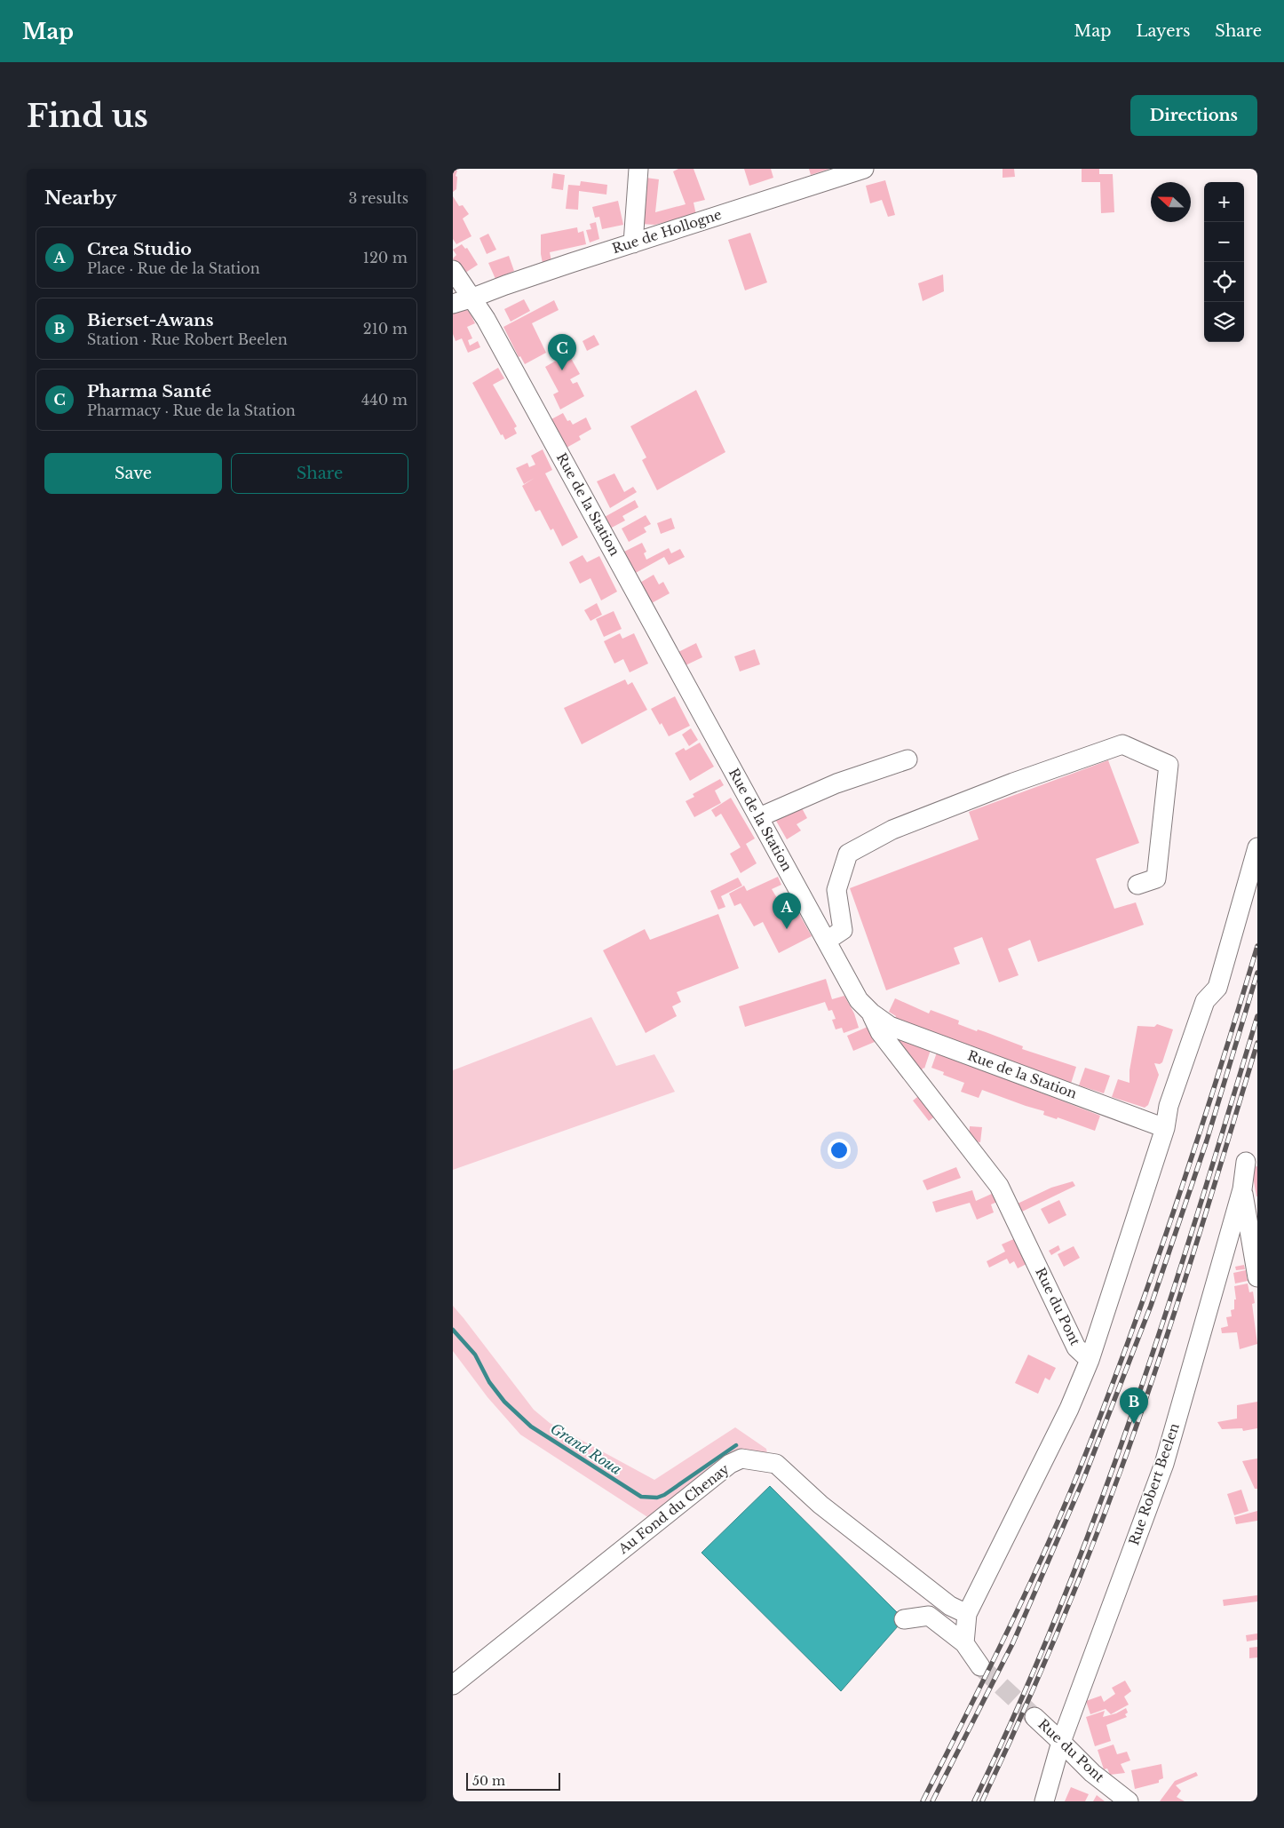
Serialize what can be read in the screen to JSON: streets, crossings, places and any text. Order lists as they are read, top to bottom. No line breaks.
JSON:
{"streets":{"street":["Rue de Hollogne","Rue de la Station","Rue du Pont","Rue Robert Beelen","Au Fond du Chenay"]},"crossings":[["Rue de Hollogne","Rue de la Station"],["Rue de la Station","Rue du Pont"],["Rue du Pont","Rue Robert Beelen"]],"water":["Grand Roua"],"scale_bar":"50 m","north":"left","page":{"header":"Map","nav":["Map","Layers","Share"],"buttons":["Directions",["Save","Share"]],"title":"Find us","heading":["Nearby","3 results"],"map_buttons":["+","−"],"list":[{"mark":"A","name":"Crea Studio","note":"Place · Rue de la Station","value":"120 m"},{"mark":"B","name":"Bierset-Awans","note":"Station · Rue Robert Beelen","value":"210 m"},{"mark":"C","name":"Pharma Santé","note":"Pharmacy · Rue de la Station","value":"440 m"}],"pins":["C","A","B"],"scale":"50 m"}}
